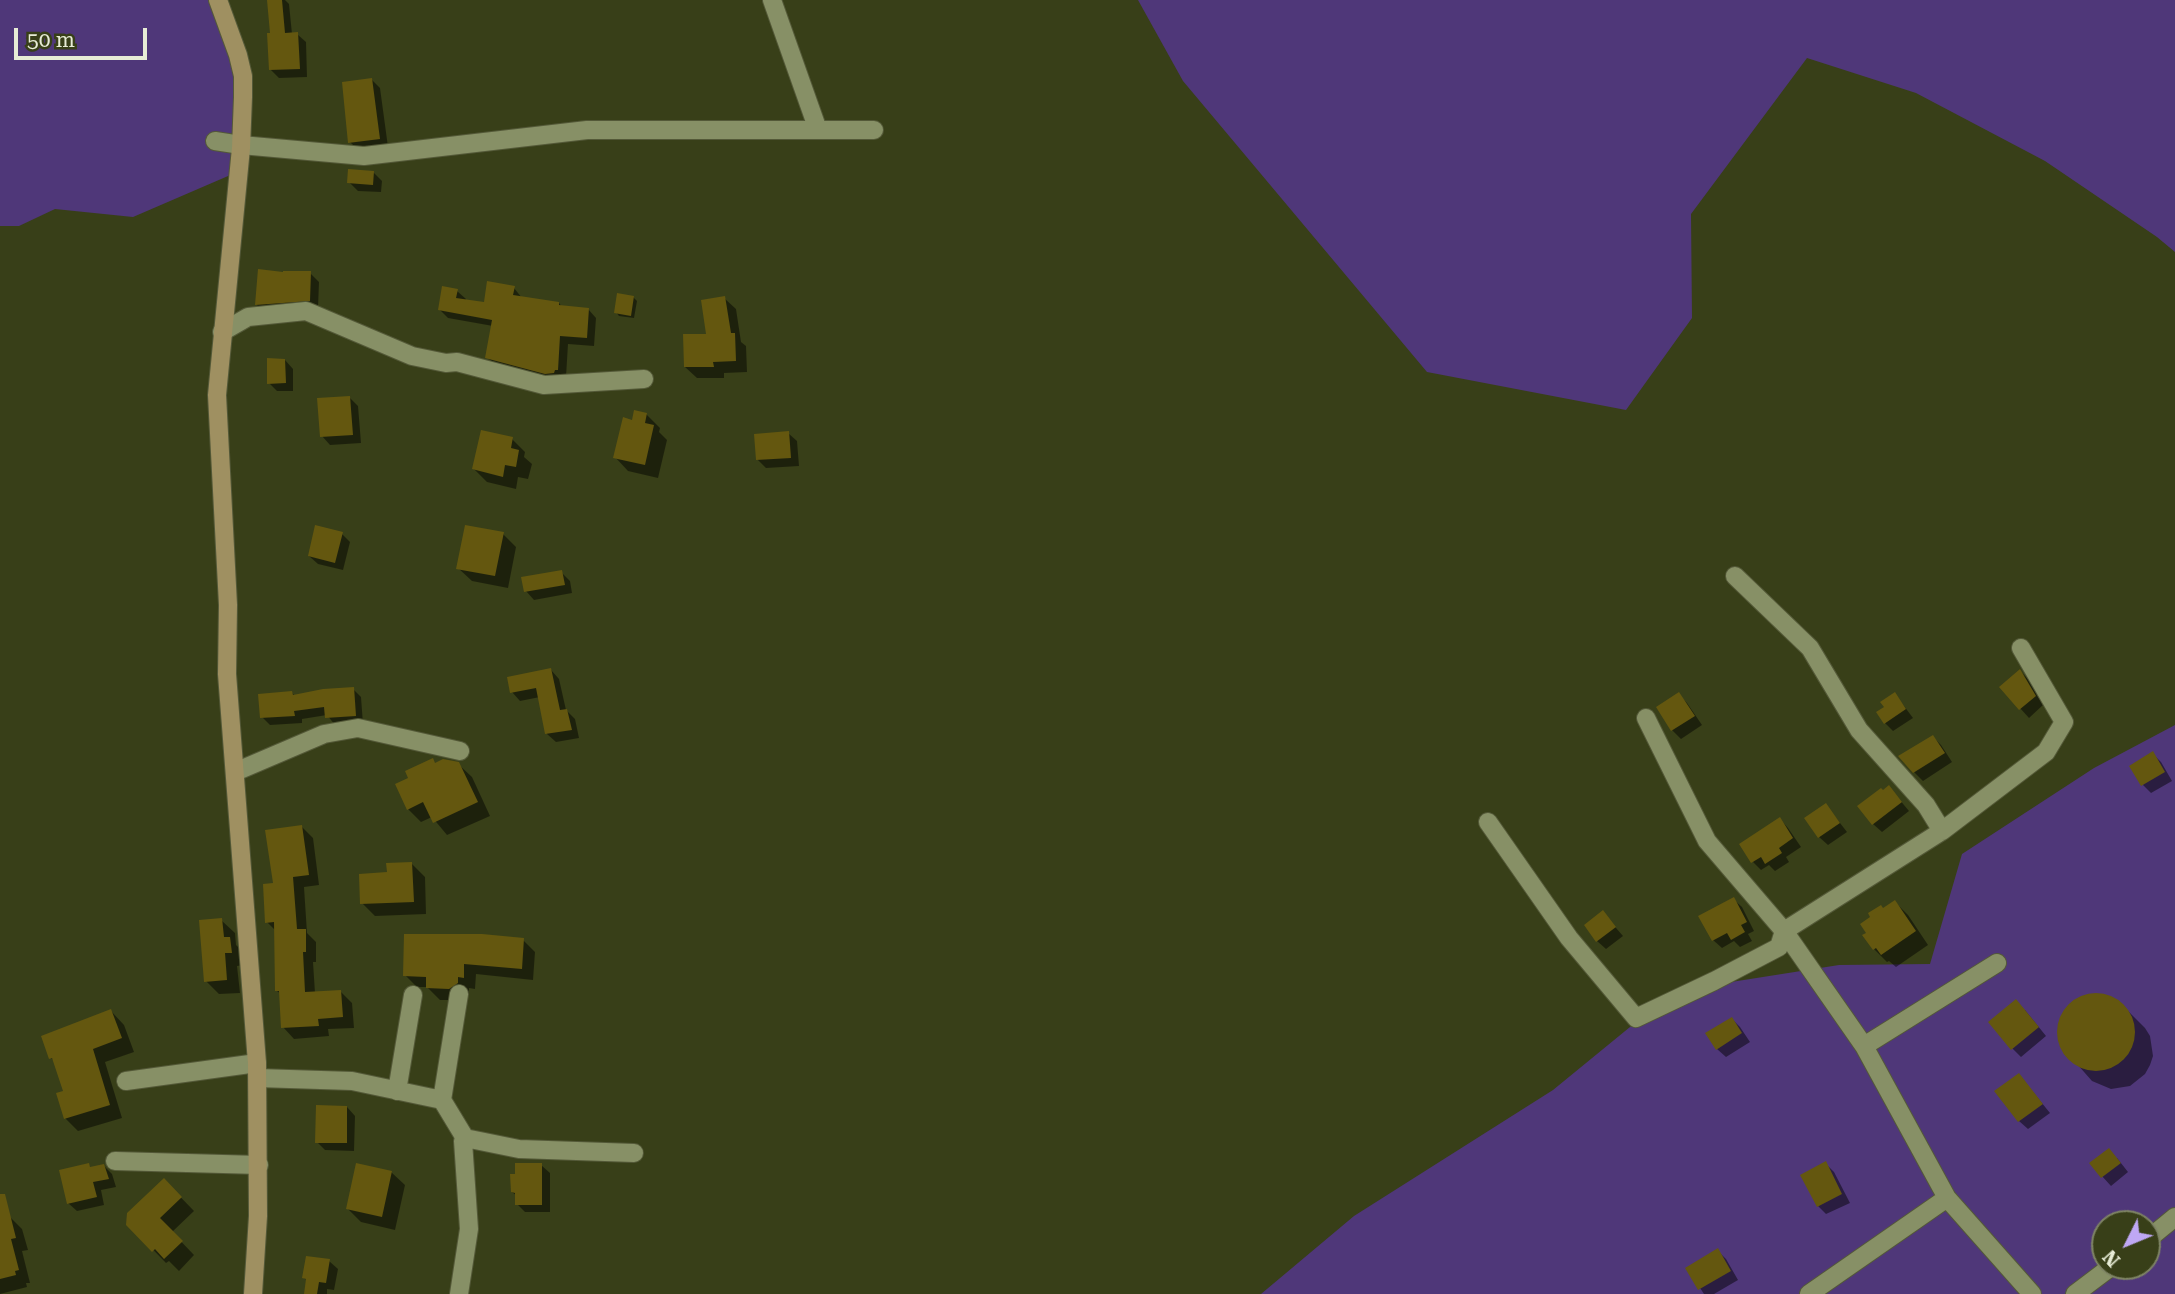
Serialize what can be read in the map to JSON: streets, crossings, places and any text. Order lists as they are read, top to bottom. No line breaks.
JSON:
{"scale_bar":"50 m","north":"bottom left"}
